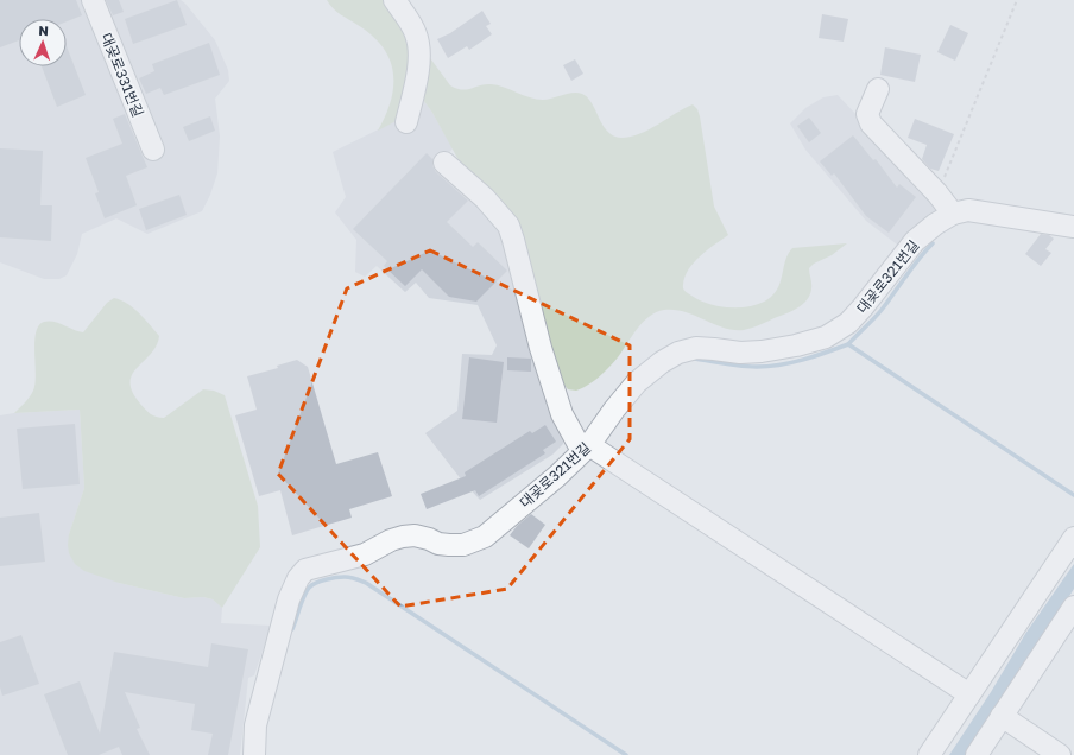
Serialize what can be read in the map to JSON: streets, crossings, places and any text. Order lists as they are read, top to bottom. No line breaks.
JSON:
{"streets":{"lane":["대곶로331번길","대곶로321번길"]},"north":"top"}
